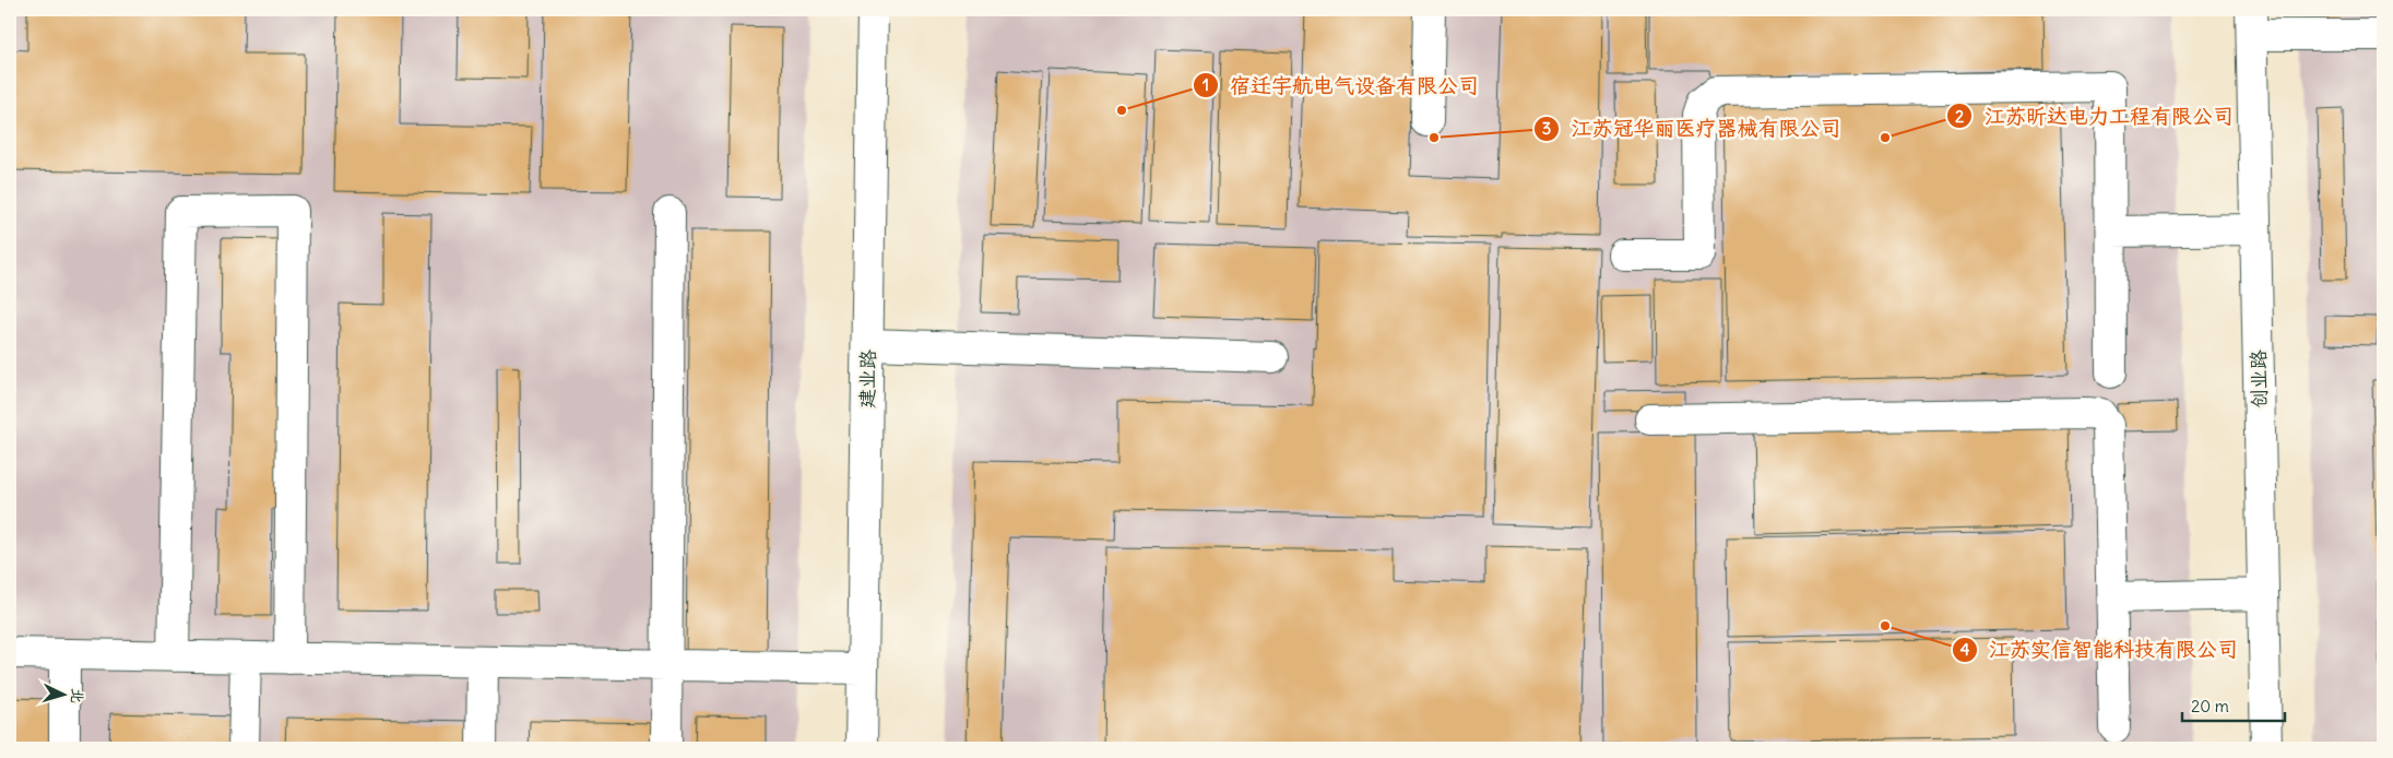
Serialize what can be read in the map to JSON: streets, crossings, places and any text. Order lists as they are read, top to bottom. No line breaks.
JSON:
{"streets":{"street":["建业路","创业路"]},"places":["宿迁宇航电气设备有限公司","江苏冠华丽医疗器械有限公司","江苏昕达电力工程有限公司","江苏实信智能科技有限公司"],"scale_bar":"20 m","north":"right"}
